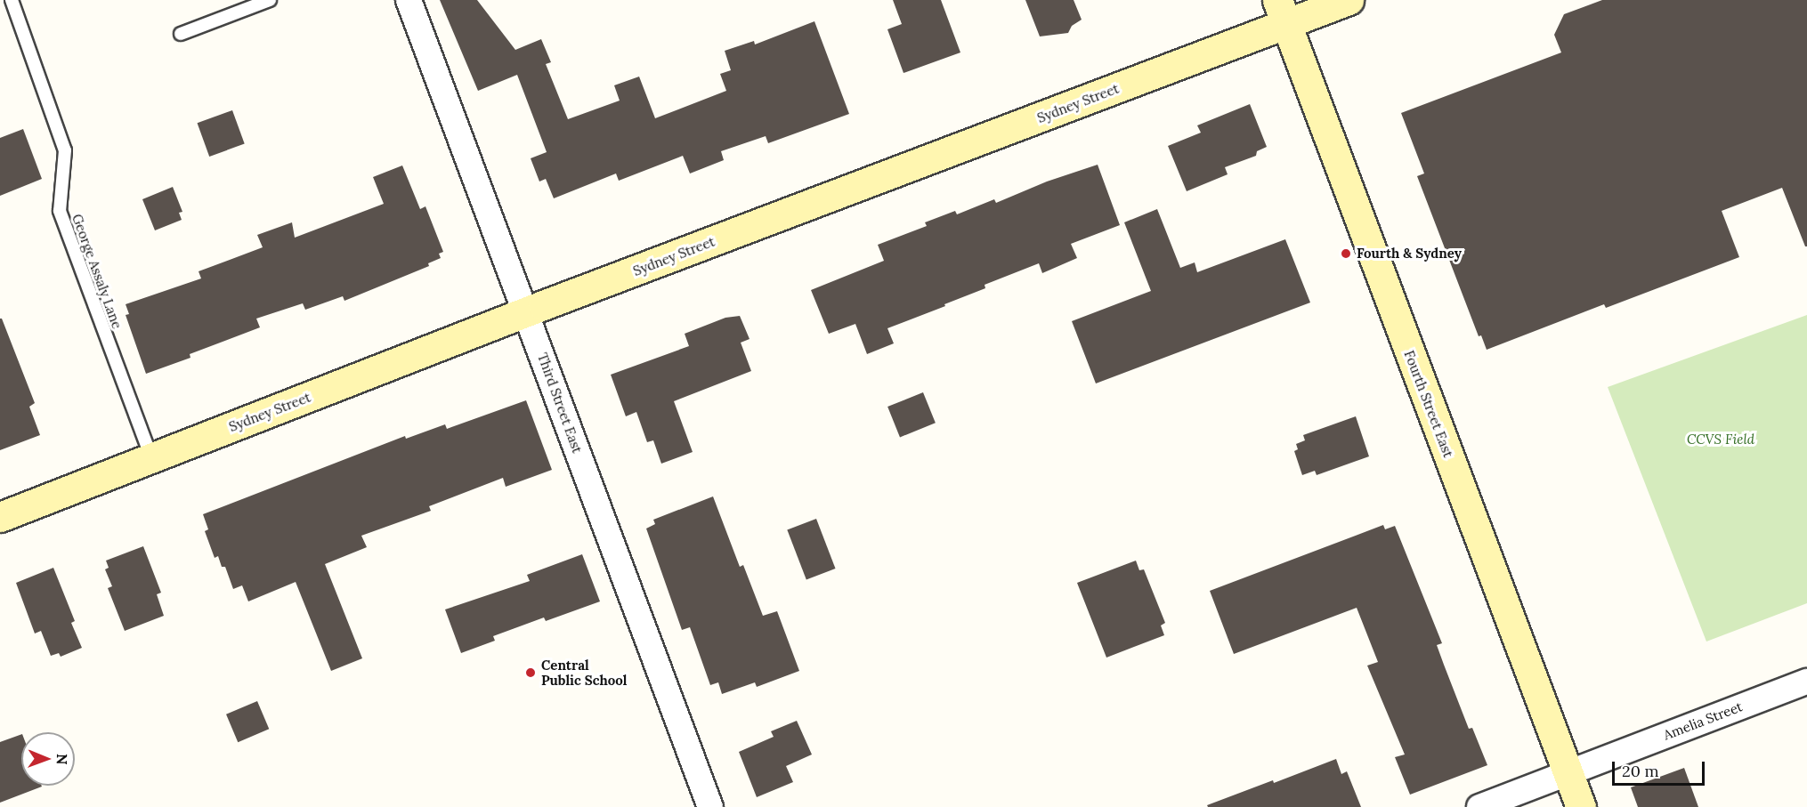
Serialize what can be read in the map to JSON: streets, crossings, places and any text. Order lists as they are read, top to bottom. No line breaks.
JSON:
{"streets":{"street":["Sydney Street","Third Street East","Fourth Street East","Amelia Street"],"lane":["George Assaly Lane"]},"crossings":[["Sydney Street","George Assaly Lane"],["Sydney Street","Third Street East"],["Sydney Street","Fourth Street East"],["Fourth Street East","Amelia Street"]],"parks":["CCVS Field"],"places":["Fourth & Sydney","Central Public School"],"scale_bar":"20 m","north":"right"}
